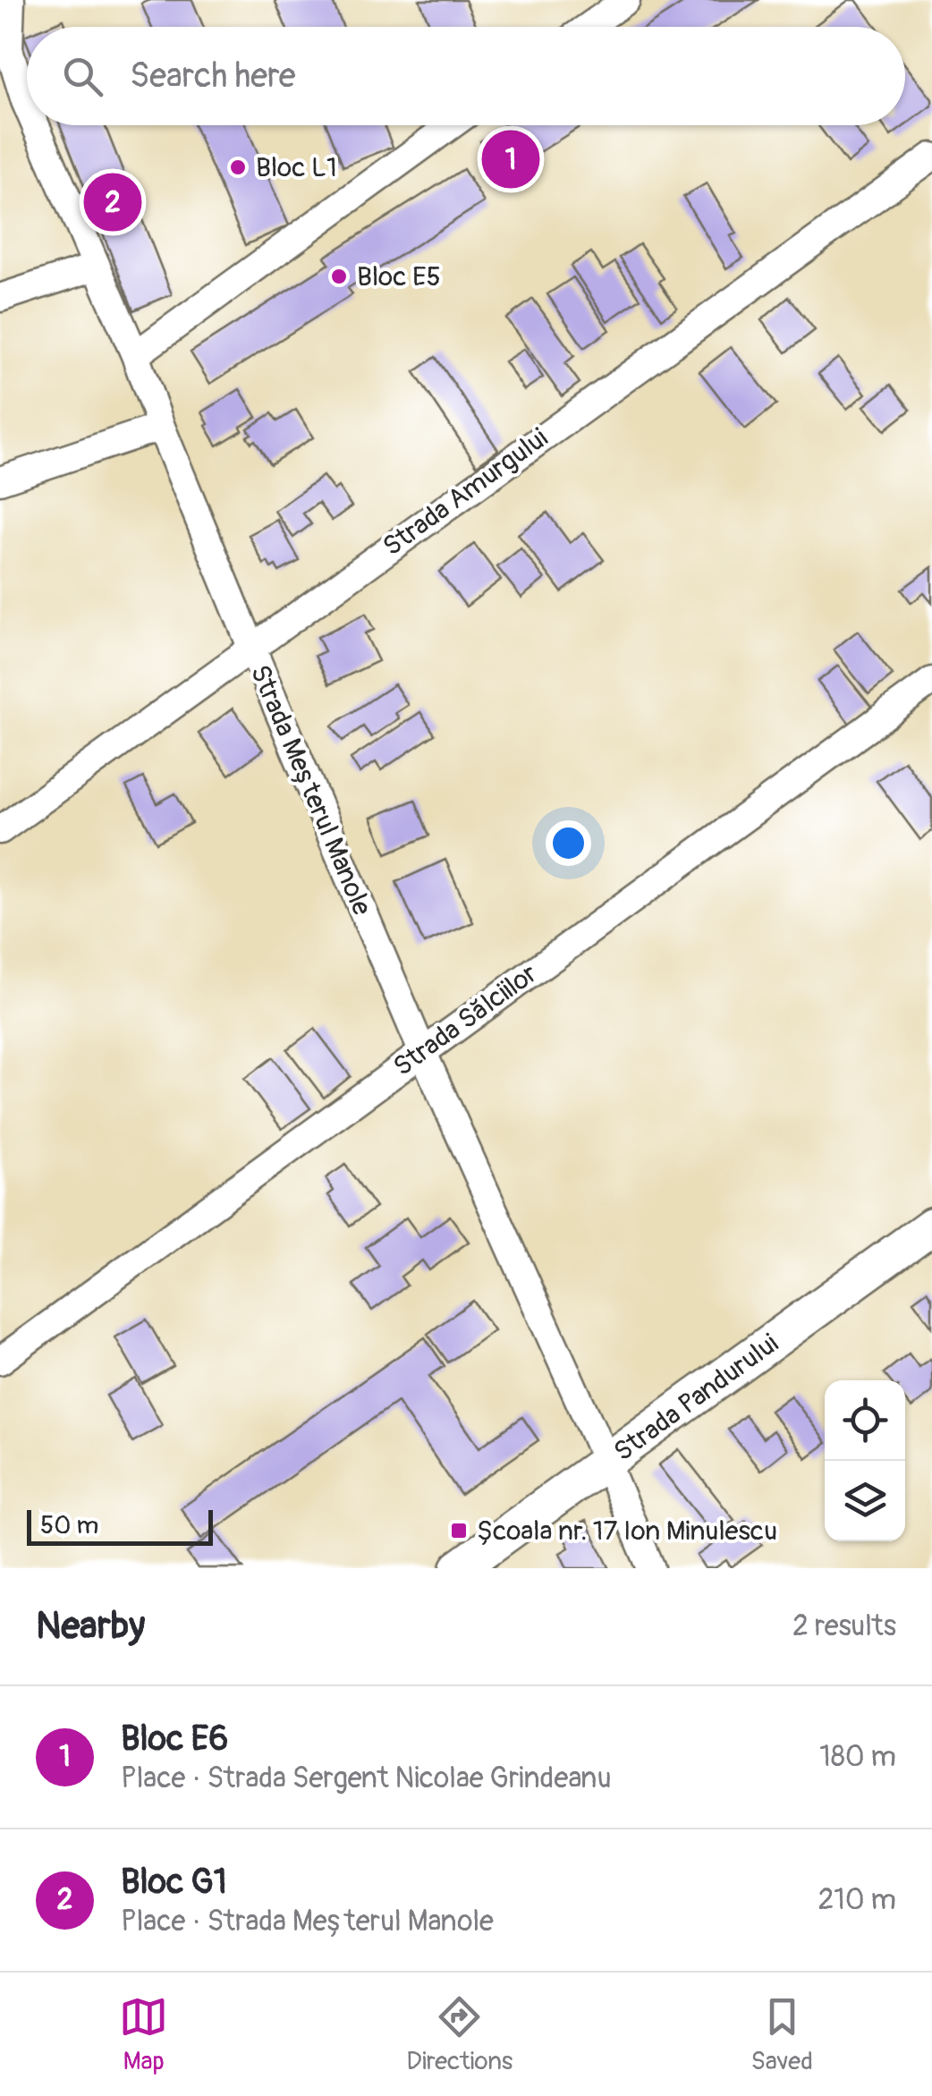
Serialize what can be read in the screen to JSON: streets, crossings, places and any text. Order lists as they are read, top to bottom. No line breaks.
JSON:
{"streets":{"street":["Strada Amurgului","Strada Meșterul Manole","Strada Sălciilor","Strada Pandurului"]},"crossings":[["Strada Amurgului","Strada Meșterul Manole"],["Strada Meșterul Manole","Strada Sălciilor"],["Strada Meșterul Manole","Strada Pandurului"]],"places":{"other":["Bloc L1","Bloc E5"],"transit":["Școala nr. 17 Ion Minulescu"]},"scale_bar":"50 m","page":{"search":"Search here","pins":["1","2"],"scale":"50 m","heading":["Nearby","2 results"],"list":[{"mark":"1","name":"Bloc E6","note":"Place · Strada Sergent Nicolae Grindeanu","value":"180 m"},{"mark":"2","name":"Bloc G1","note":"Place · Strada Meșterul Manole","value":"210 m"}],"nav":["Map","Directions","Saved"]}}
